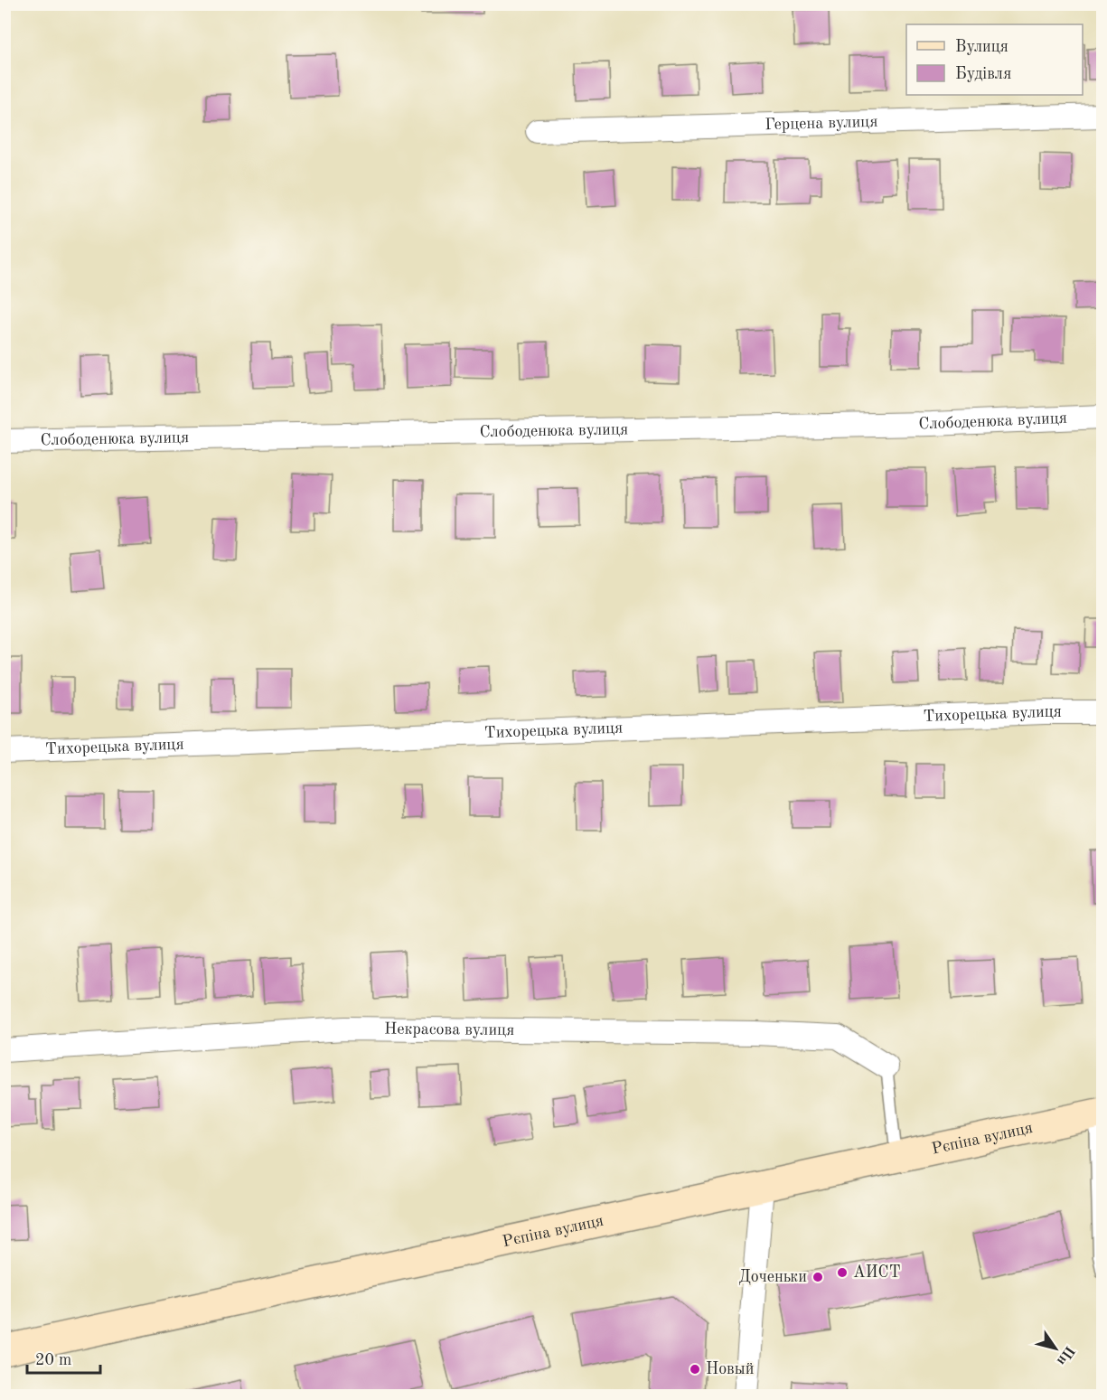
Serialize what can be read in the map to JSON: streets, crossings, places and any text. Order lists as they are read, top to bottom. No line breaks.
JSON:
{"streets":{"street":["Герцена вулиця","Слободенюка вулиця","Тихорецька вулиця","Некрасова вулиця","Рєпіна вулиця"]},"places":["АИСТ","Доченьки","Новый"],"legend":["Вулиця","Будівля"],"scale_bar":"20 m","north":"bottom right"}
